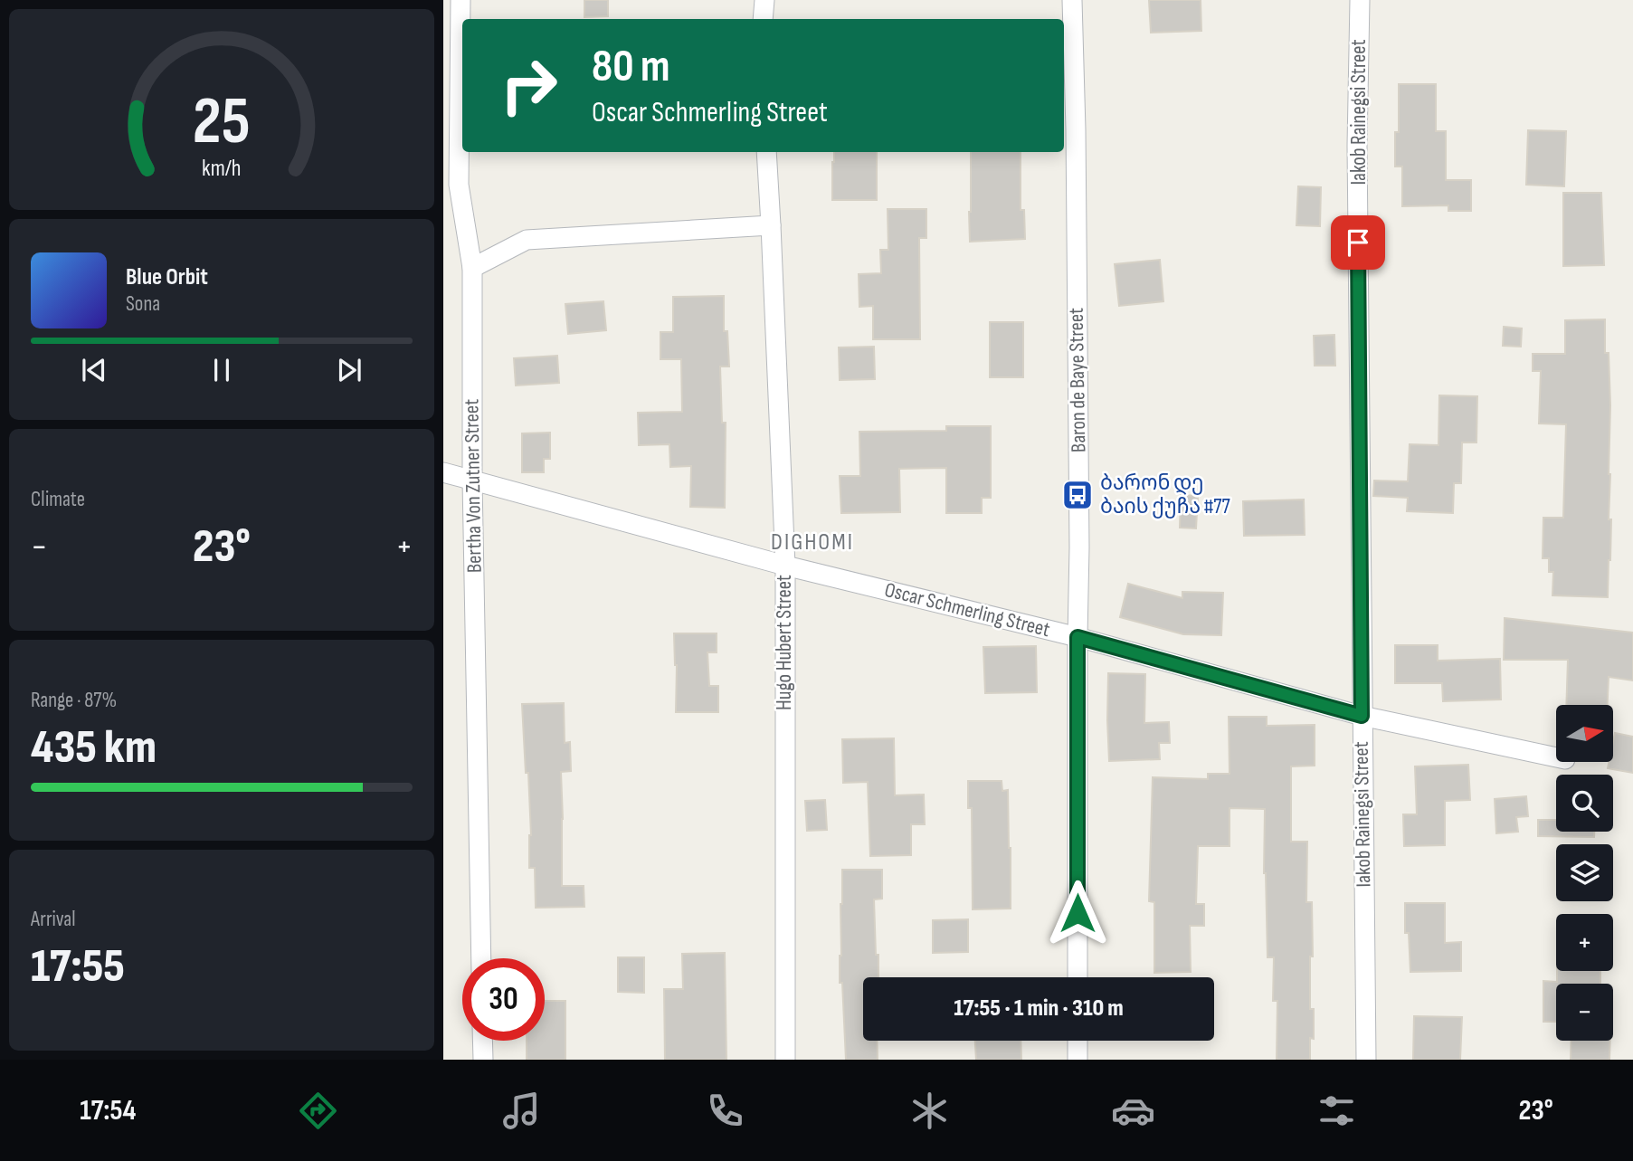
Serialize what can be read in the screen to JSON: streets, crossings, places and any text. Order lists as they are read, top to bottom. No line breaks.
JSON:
{"streets":{"street":["Iakob Rainegsi Street","Baron de Baye Street","Bertha Von Zutner Street","Oscar Schmerling Street","Hugo Hubert Street"]},"crossings":[["Iakob Rainegsi Street","Oscar Schmerling Street"],["Baron de Baye Street","Oscar Schmerling Street"],["Bertha Von Zutner Street","Oscar Schmerling Street"],["Oscar Schmerling Street","Hugo Hubert Street"]],"districts":["DIGHOMI"],"places":{"bus stop":["ბარონ დე ბაის ქუჩა #77"]},"north":"right","page":{"turn":["80 m","Oscar Schmerling Street"],"song":["Blue Orbit","Sona"],"tile":["Climate",["Range · 87%","435 km"],["Arrival","17:55"]],"heat":["−","23°","+"],"map_buttons":["+","−"],"limit":"30","trip":"17:55 · 1 min · 310 m","tabs":["17:54","23°"],"gauge":["25","km/h"]}}
